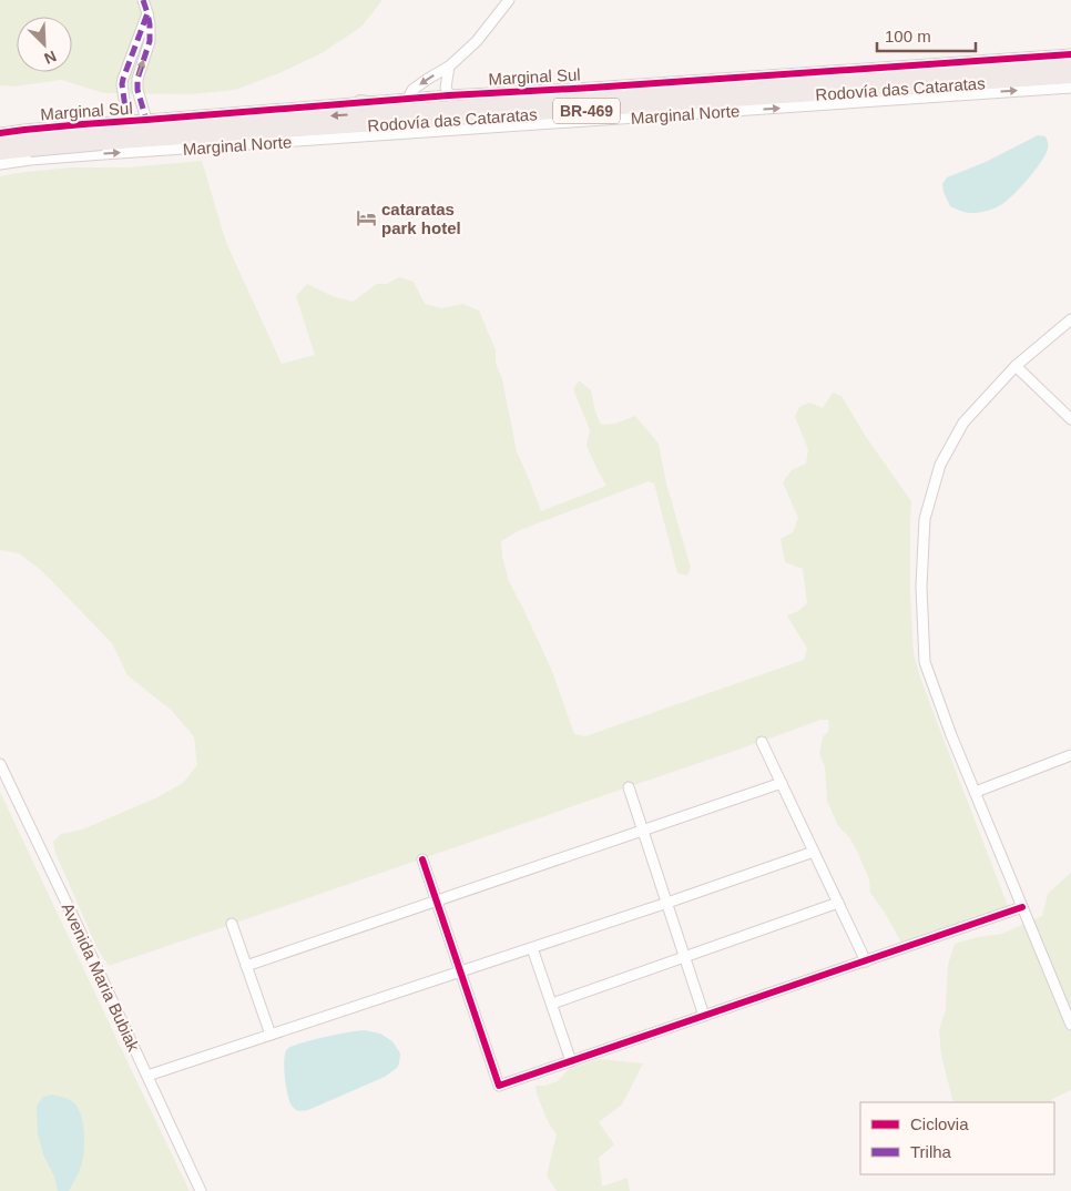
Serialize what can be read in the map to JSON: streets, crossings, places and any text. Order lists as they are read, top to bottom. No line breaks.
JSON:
{"streets":{"highway":["Rodovía das Cataratas","BR-469"],"street":["Marginal Sul","Marginal Norte","Avenida Maria Bubiak"]},"crossings":[["Marginal Sul","Rodovía das Cataratas"]],"one_way":["Marginal Norte"],"places":{"hotel":["cataratas park hotel"]},"legend":["Ciclovia","Trilha"],"scale_bar":"100 m","north":"bottom right"}
